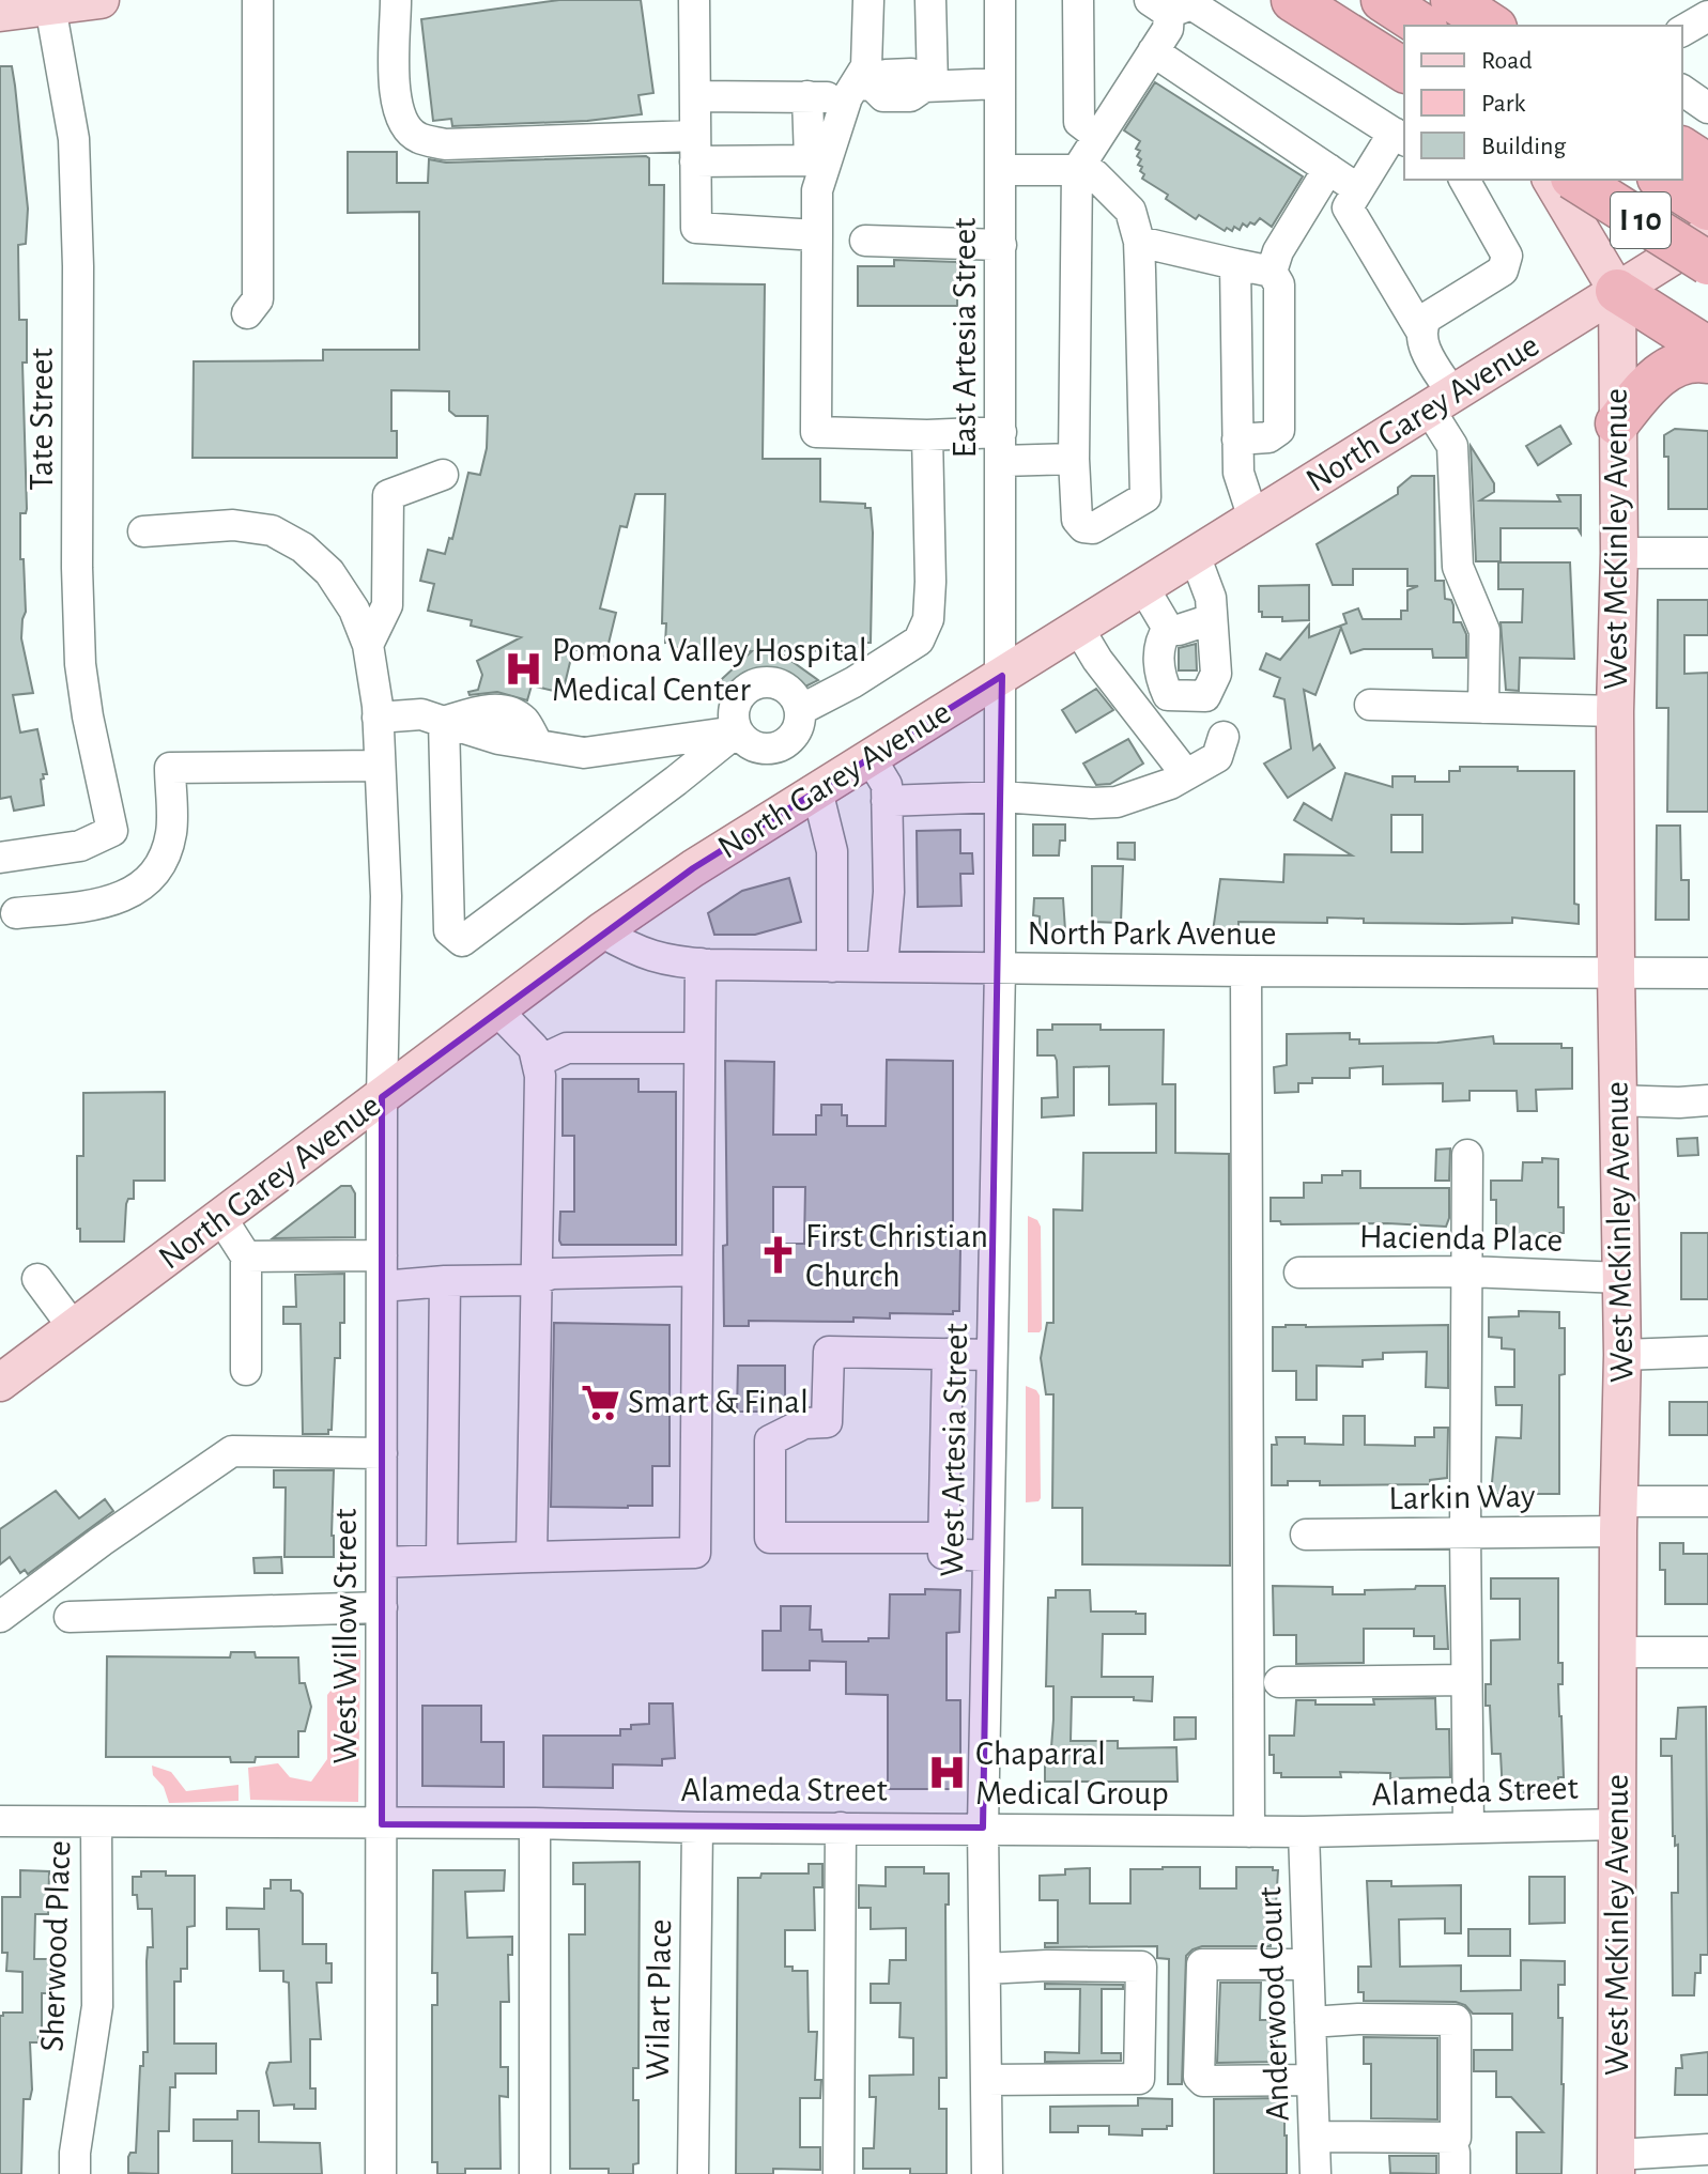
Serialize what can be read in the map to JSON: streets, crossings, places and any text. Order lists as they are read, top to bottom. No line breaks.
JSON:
{"streets":{"highway":["I 10"],"main road":["North Garey Avenue","West McKinley Avenue"],"street":["East Artesia Street","Tate Street","North Park Avenue","Hacienda Place","West Artesia Street","Larkin Way","West Willow Street","Alameda Street","Sherwood Place","Wilart Place","Anderwood Court"]},"crossings":[["East Artesia Street","North Garey Avenue"],["East Artesia Street","West Artesia Street"],["North Garey Avenue","West McKinley Avenue"],["North Garey Avenue","North Park Avenue"],["North Garey Avenue","West Artesia Street"],["North Garey Avenue","West Willow Street"],["West McKinley Avenue","North Park Avenue"],["West McKinley Avenue","Hacienda Place"],["West McKinley Avenue","Larkin Way"],["West McKinley Avenue","Alameda Street"],["North Park Avenue","West Artesia Street"],["West Artesia Street","Alameda Street"],["West Willow Street","Alameda Street"],["Alameda Street","Sherwood Place"],["Alameda Street","Wilart Place"],["Alameda Street","Anderwood Court"]],"places":{"hospital":["Pomona Valley Hospital Medical Center","Chaparral Medical Group"],"church":["First Christian Church"],"supermarket":["Smart & Final"]},"legend":["Road","Park","Building"]}
